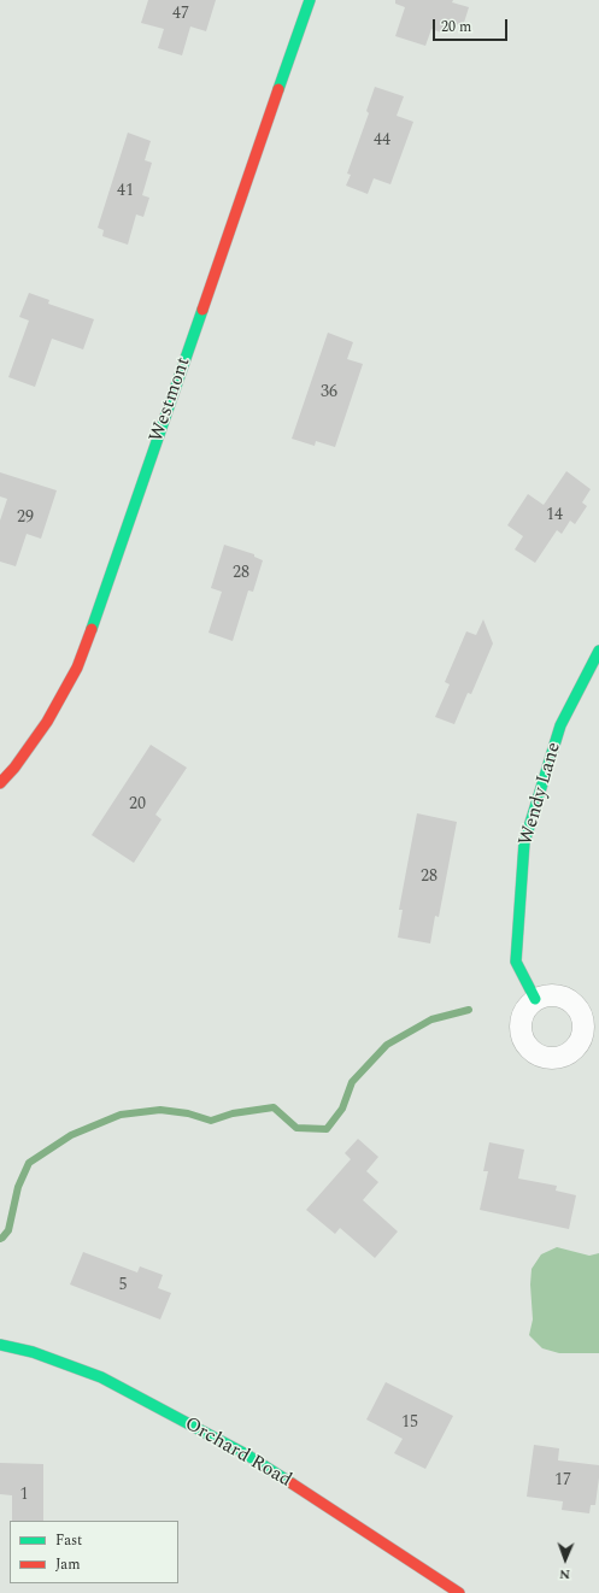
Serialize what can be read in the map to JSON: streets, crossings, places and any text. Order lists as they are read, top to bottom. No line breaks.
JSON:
{"streets":{"street":["Westmont","Wendy Lane","Orchard Road"]},"house_numbers":["47","44","41","36","14","29","28","20","28","5","15","17","1"],"legend":["Fast","Jam"],"scale_bar":"20 m","north":"bottom"}
